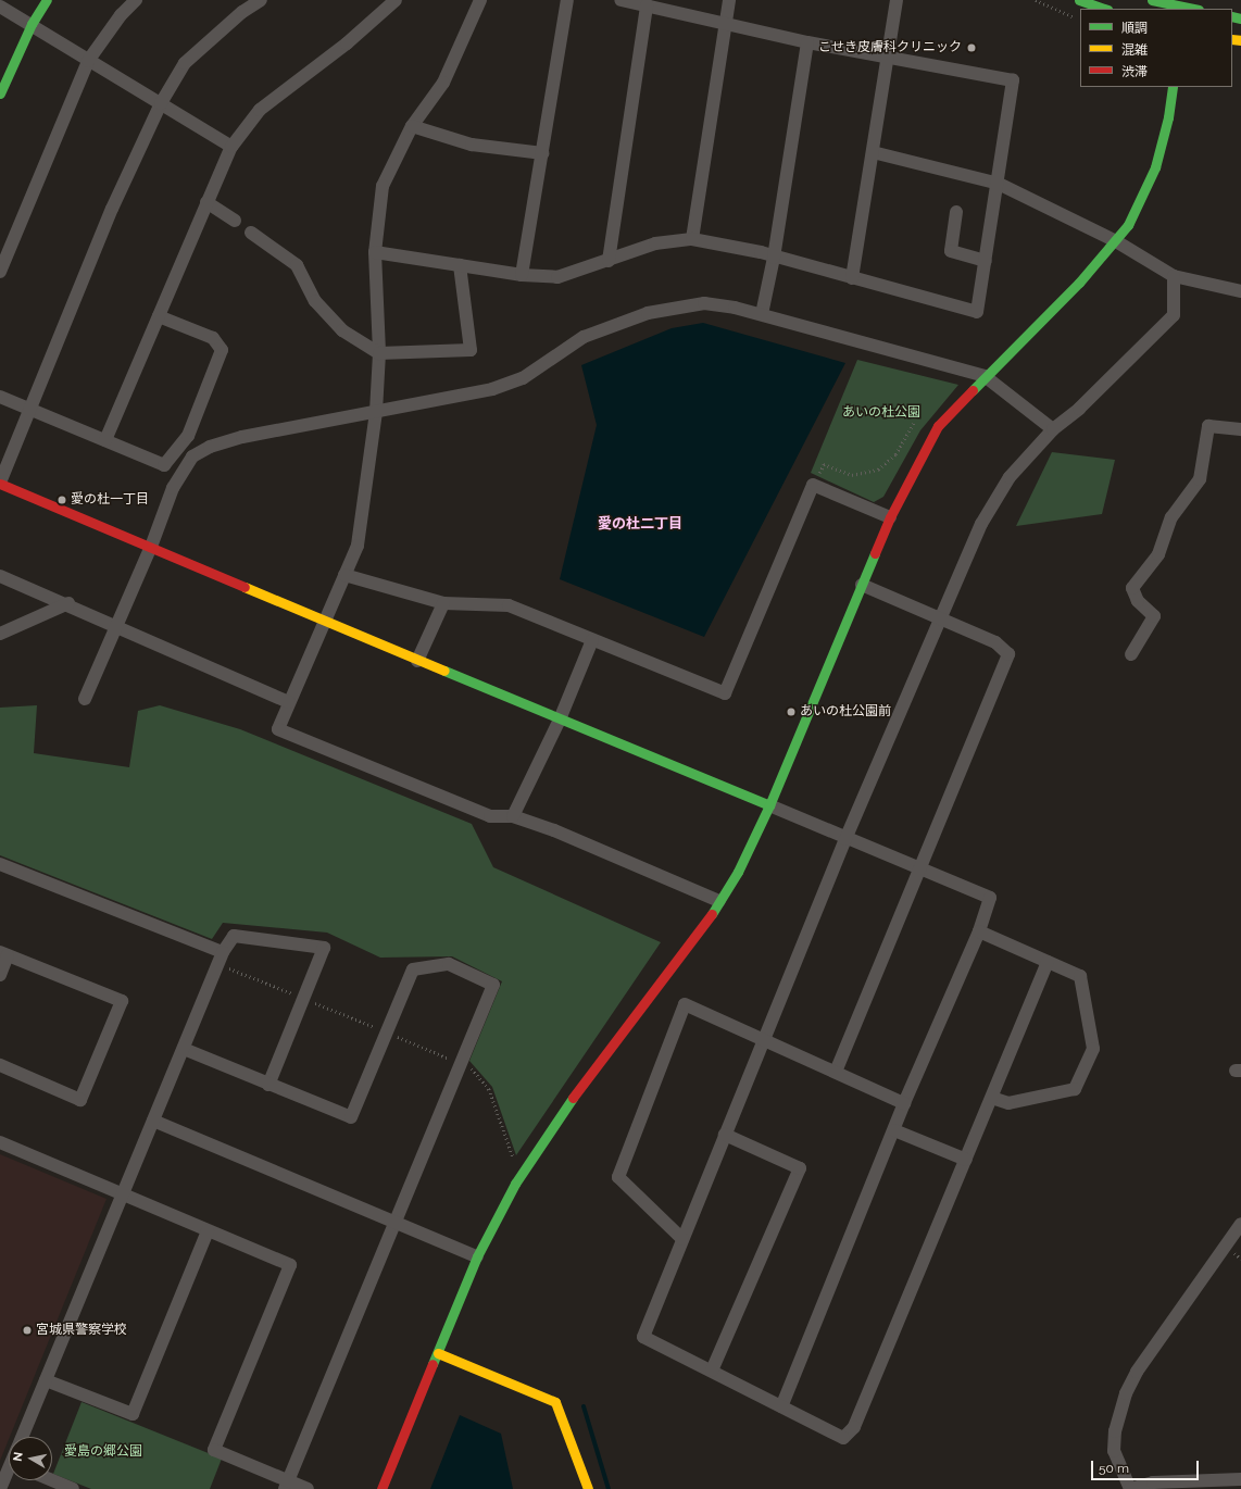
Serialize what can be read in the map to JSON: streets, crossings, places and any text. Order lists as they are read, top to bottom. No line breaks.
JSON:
{"districts":["愛の杜二丁目"],"parks":["あいの杜公園","愛島の郷公園"],"places":["こせき皮膚科クリニック","愛の杜一丁目","あいの杜公園前","宮城県警察学校"],"legend":["順調","混雑","渋滞"],"scale_bar":"50 m","north":"left"}
